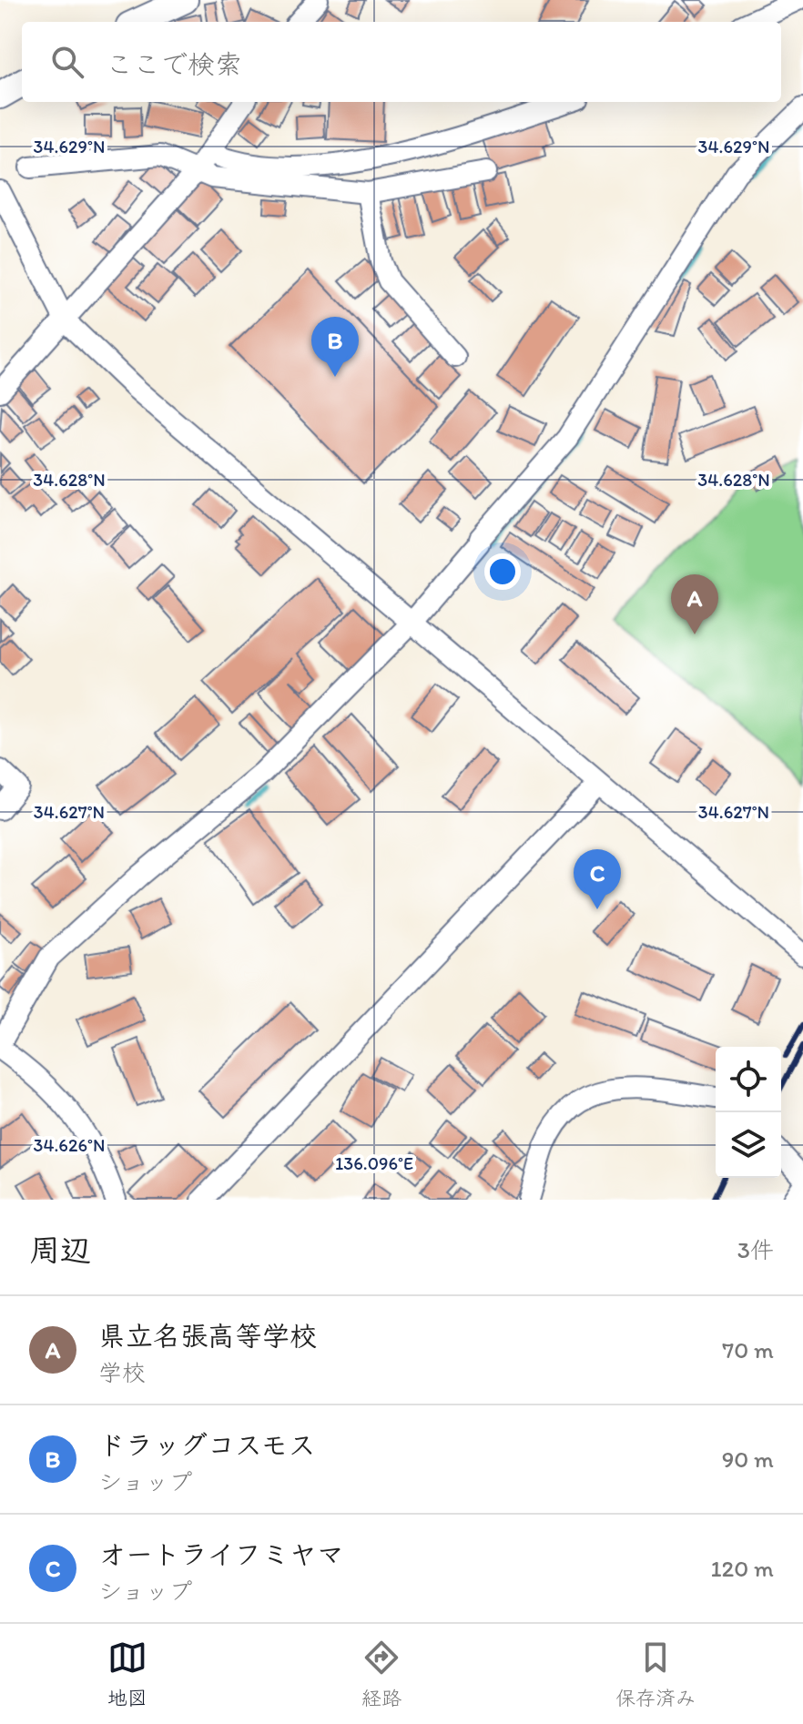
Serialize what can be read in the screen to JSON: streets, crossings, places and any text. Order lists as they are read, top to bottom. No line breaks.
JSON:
{"page":{"search":"ここで検索","pins":["B","A","C"],"heading":["周辺","3件"],"list":[{"mark":"A","name":"県立名張高等学校","note":"学校","value":"70 m"},{"mark":"B","name":"ドラッグコスモス","note":"ショップ","value":"90 m"},{"mark":"C","name":"オートライフミヤマ","note":"ショップ","value":"120 m"}],"nav":["地図","経路","保存済み"]},"coordinates":["34.629°N","34.628°N","34.627°N","34.626°N","136.096°E"]}
